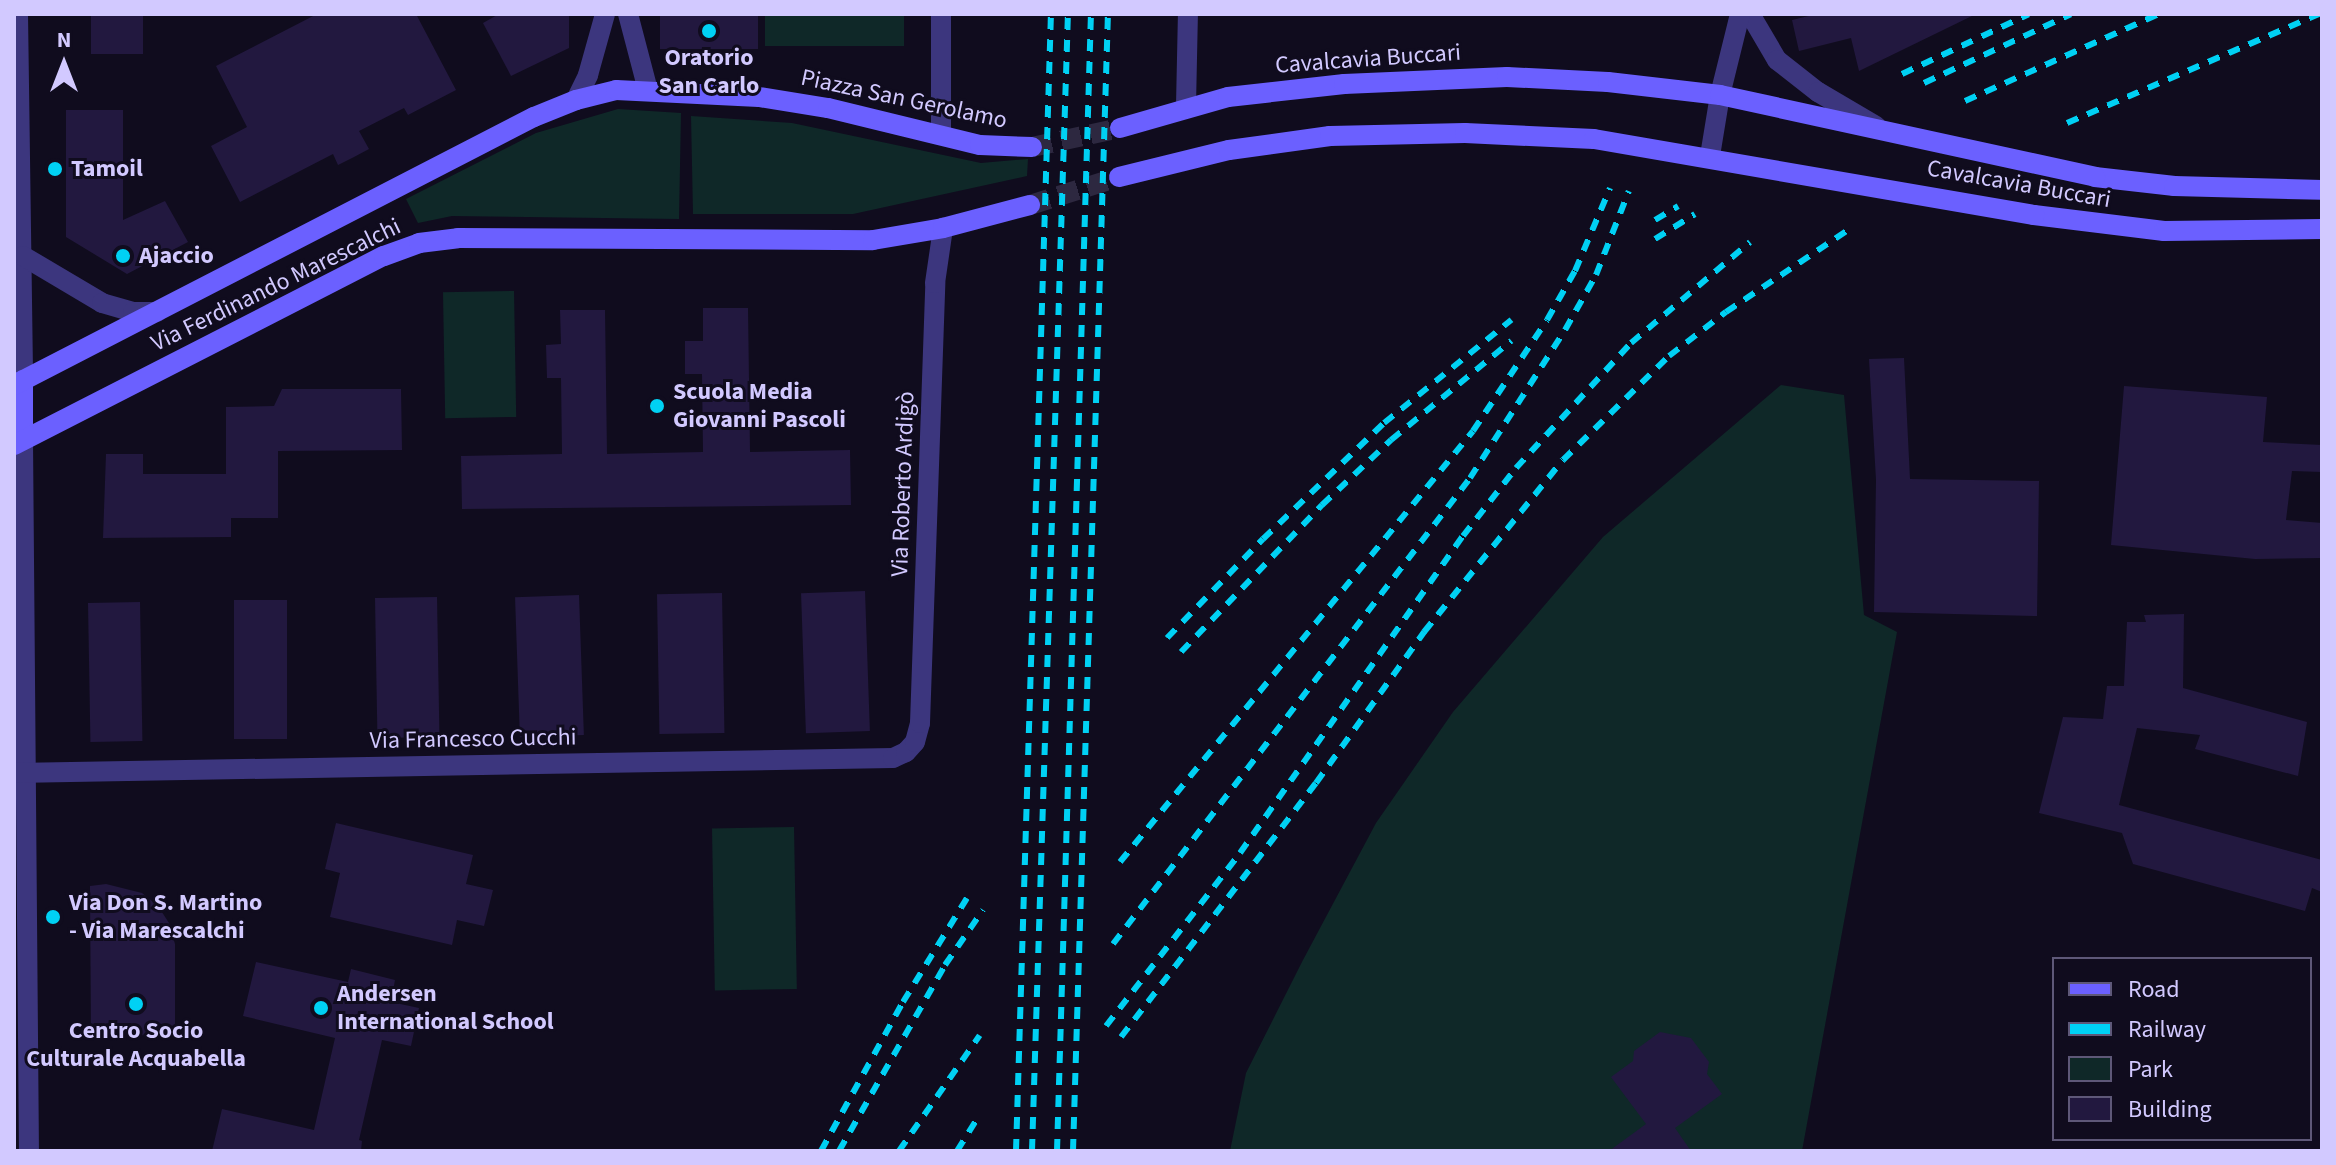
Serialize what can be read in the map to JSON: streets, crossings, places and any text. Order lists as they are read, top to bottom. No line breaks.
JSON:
{"streets":{"street":["Cavalcavia Buccari","Piazza San Gerolamo","Via Ferdinando Marescalchi","Via Roberto Ardigò","Via Francesco Cucchi"]},"crossings":[["Piazza San Gerolamo","Via Ferdinando Marescalchi"],["Via Ferdinando Marescalchi","Via Roberto Ardigò"],["Via Roberto Ardigò","Via Francesco Cucchi"]],"places":["Oratorio San Carlo","Tamoil","Ajaccio","Scuola Media Giovanni Pascoli","Via Don S. Martino - Via Marescalchi","Centro Socio Culturale Acquabella","Andersen International School"],"legend":["Road","Railway","Park","Building"],"north":"top"}
